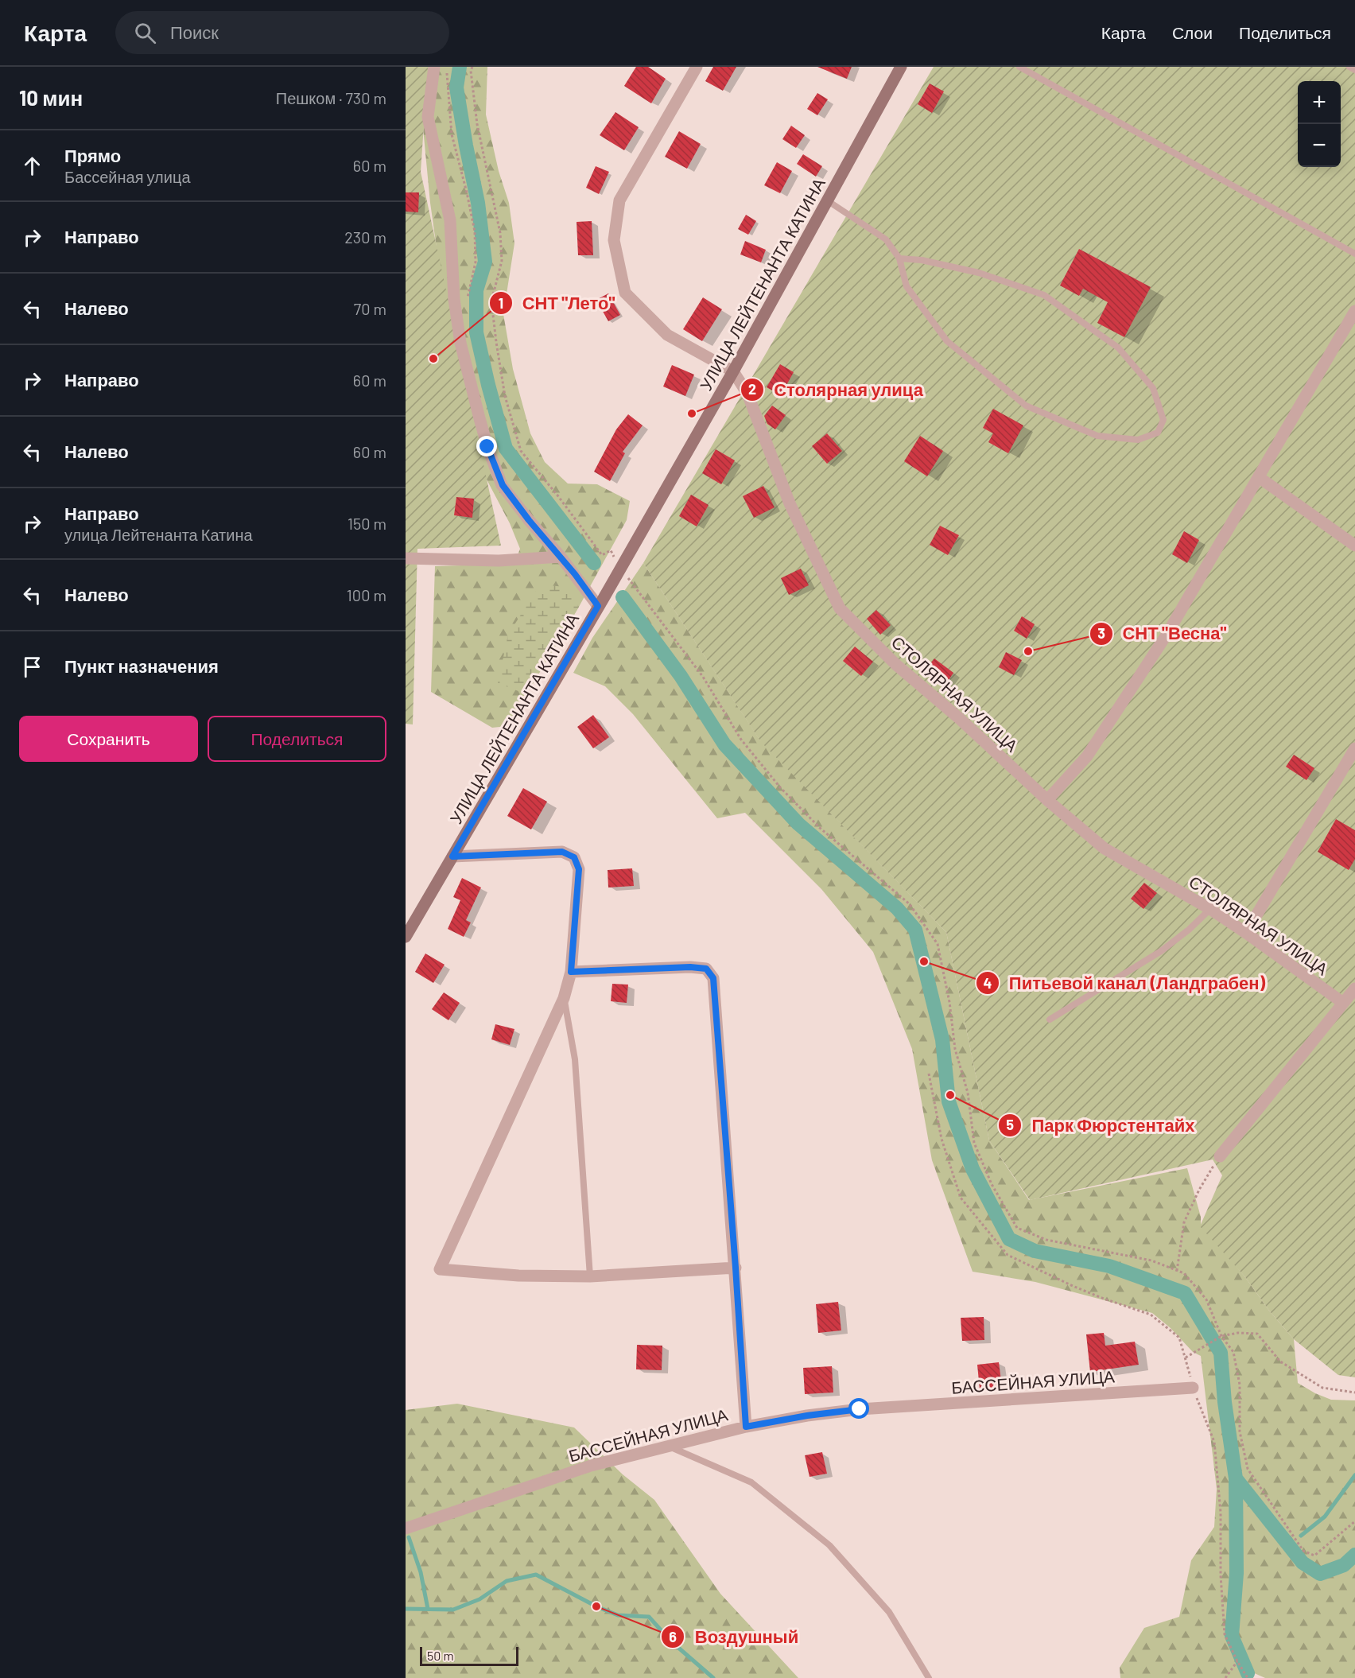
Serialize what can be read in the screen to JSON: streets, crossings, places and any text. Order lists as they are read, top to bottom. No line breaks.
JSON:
{"streets":{"street":["УЛИЦА ЛЕЙТЕНАНТА КАТИНА","СТОЛЯРНАЯ УЛИЦА","БАССЕЙНАЯ УЛИЦА"]},"crossings":[["УЛИЦА ЛЕЙТЕНАНТА КАТИНА","СТОЛЯРНАЯ УЛИЦА"]],"places":["СНТ \"Лето\"","Столярная улица","СНТ \"Весна\"","Питьевой канал (Ландграбен)","Парк Фюрстентайх","Воздушный"],"scale_bar":"50 m","page":{"header":"Карта","search":"Поиск","nav":["Карта","Слои","Поделиться"],"heading":["10 мин","Пешком · 730 m"],"map_buttons":["+","−"],"list":[["Прямо","Бассейная улица","60 m"],["Направо","230 m"],["Налево","70 m"],["Направо","60 m"],["Налево","60 m"],["Направо","улица Лейтенанта Катина","150 m"],["Налево","100 m"],"Пункт назначения"],"buttons":["Сохранить","Поделиться"],"scale":"50 m"}}
